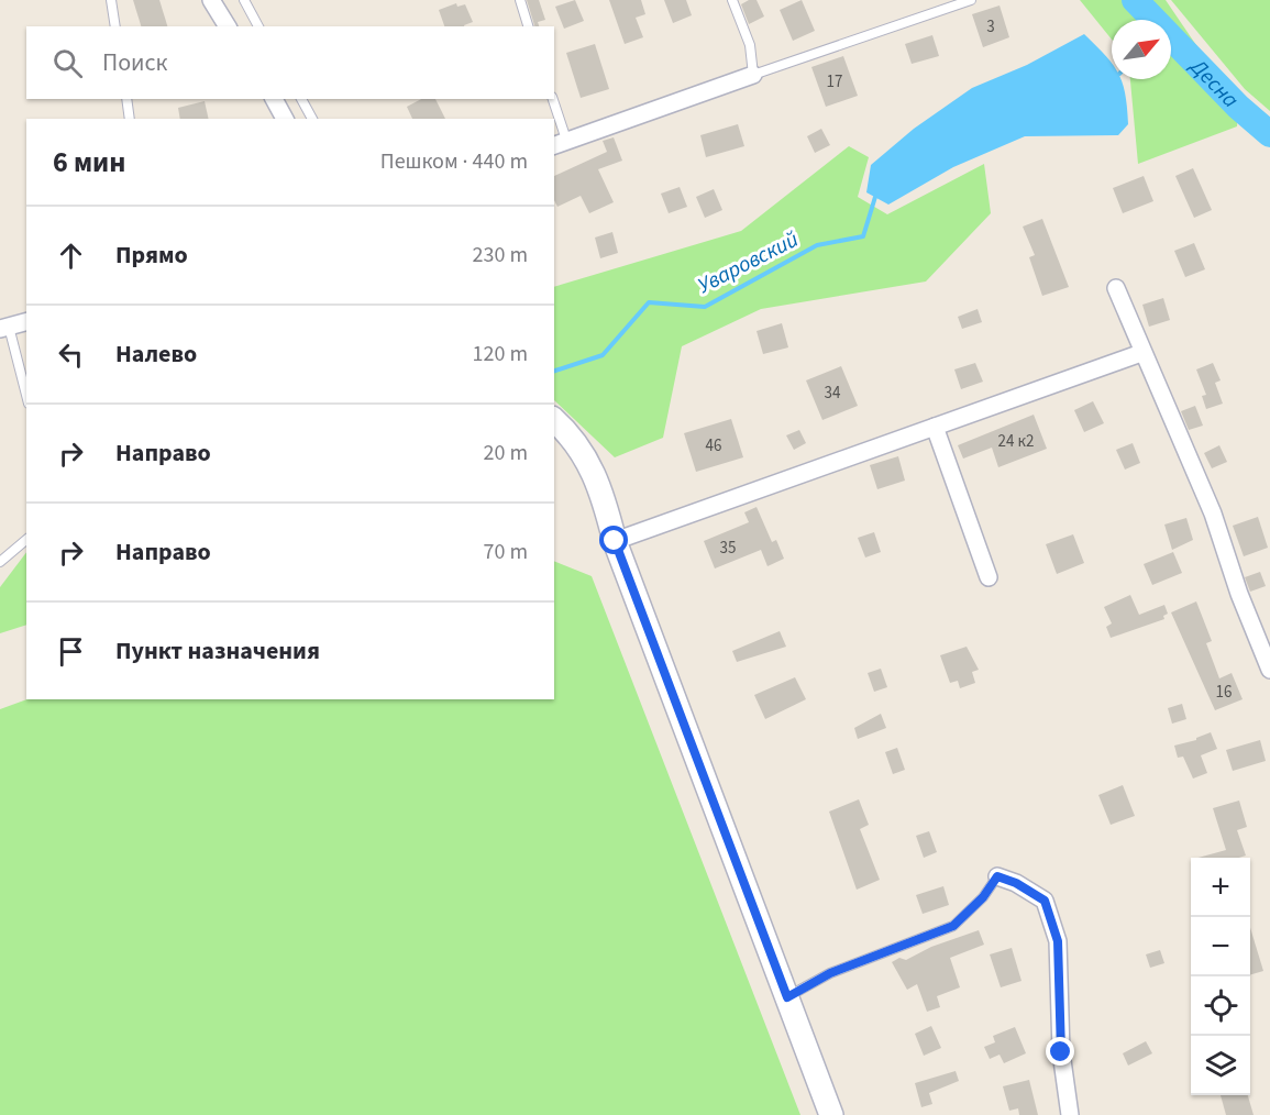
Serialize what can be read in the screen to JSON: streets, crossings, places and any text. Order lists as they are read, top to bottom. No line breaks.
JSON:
{"water":["Десна","Уваровский"],"house_numbers":["3","17","34","24 к2","46","35","16"],"north":"top right","page":{"search":"Поиск","heading":["6 мин","Пешком · 440 m"],"list":[["Прямо","230 m"],["Налево","120 m"],["Направо","20 m"],["Направо","70 m"],"Пункт назначения"],"map_buttons":["+","−"]}}
